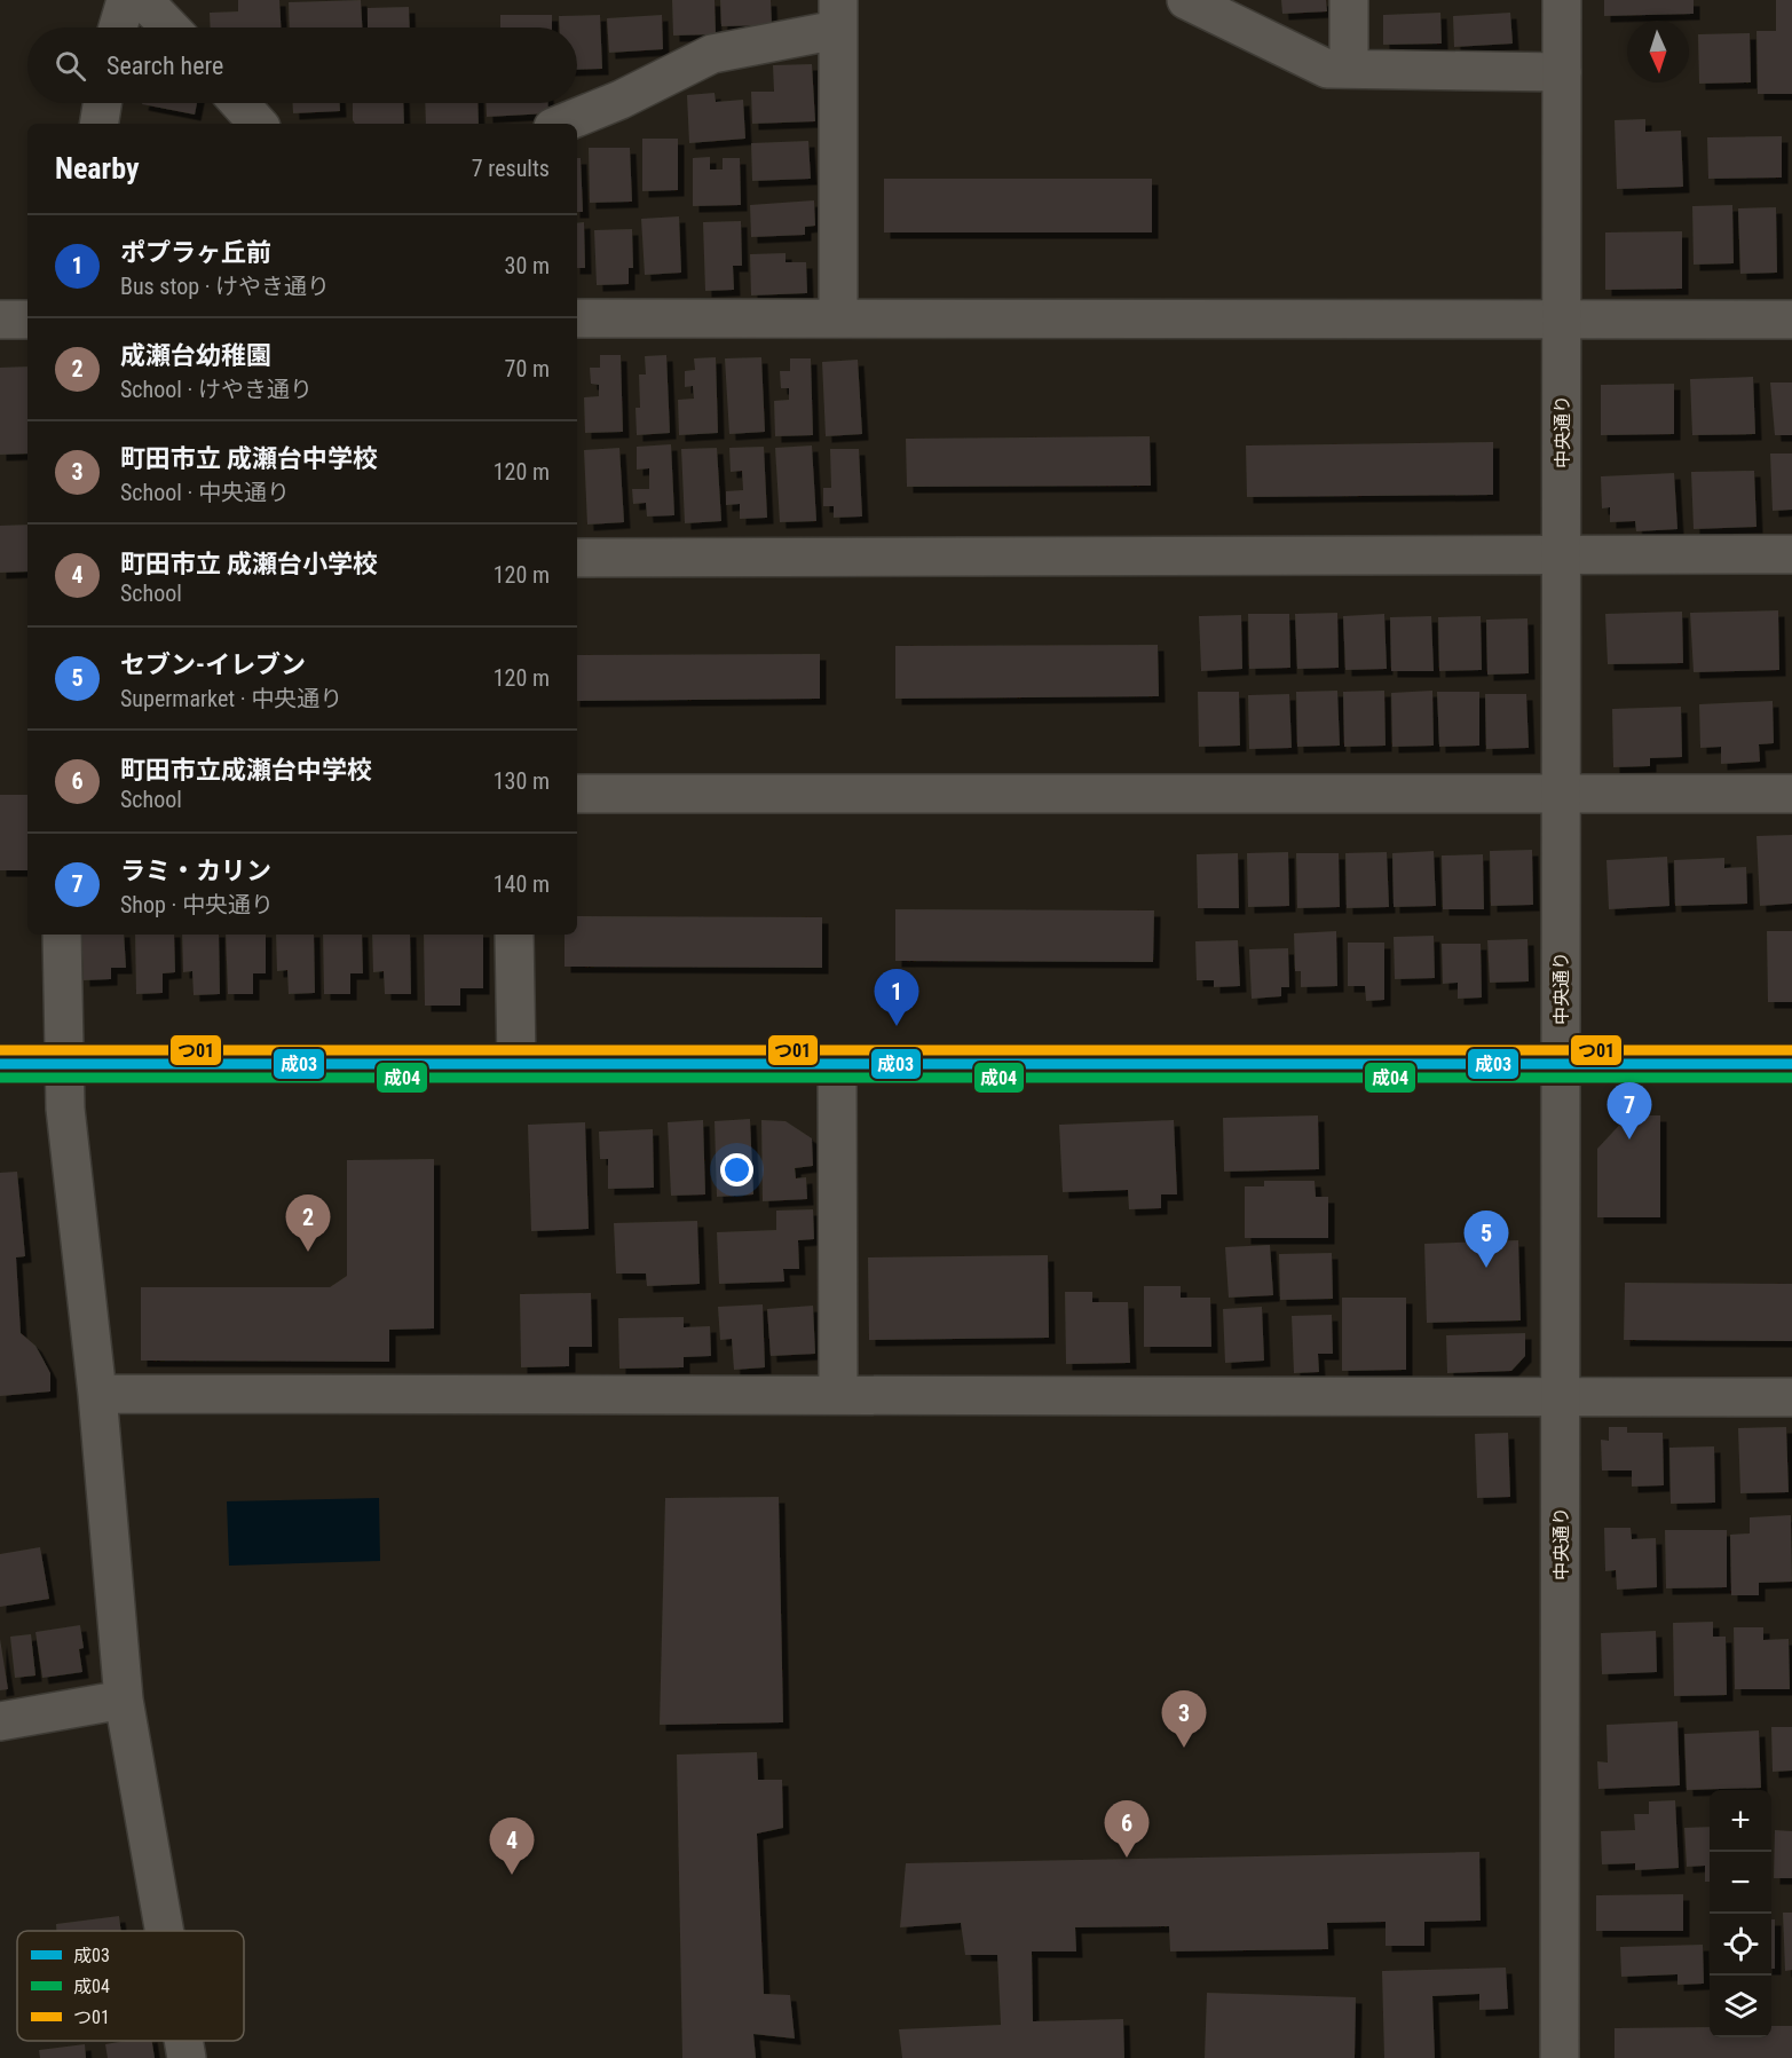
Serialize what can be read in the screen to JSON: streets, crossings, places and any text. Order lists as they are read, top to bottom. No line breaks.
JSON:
{"streets":{"street":["中央通り"]},"lines":["transit line つ01","transit line 成03","transit line 成04"],"legend":["成03","成04","つ01"],"north":"bottom","page":{"search":"Search here","heading":["Nearby","7 results"],"list":[{"mark":"1","name":"ポプラヶ丘前","note":"Bus stop · けやき通り","value":"30 m"},{"mark":"2","name":"成瀬台幼稚園","note":"School · けやき通り","value":"70 m"},{"mark":"3","name":"町田市立 成瀬台中学校","note":"School · 中央通り","value":"120 m"},{"mark":"4","name":"町田市立 成瀬台小学校","note":"School","value":"120 m"},{"mark":"5","name":"セブン-イレブン","note":"Supermarket · 中央通り","value":"120 m"},{"mark":"6","name":"町田市立成瀬台中学校","note":"School","value":"130 m"},{"mark":"7","name":"ラミ・カリン","note":"Shop · 中央通り","value":"140 m"}],"pins":["1","7","2","5","3","6","4"],"map_buttons":["+","−"]}}
